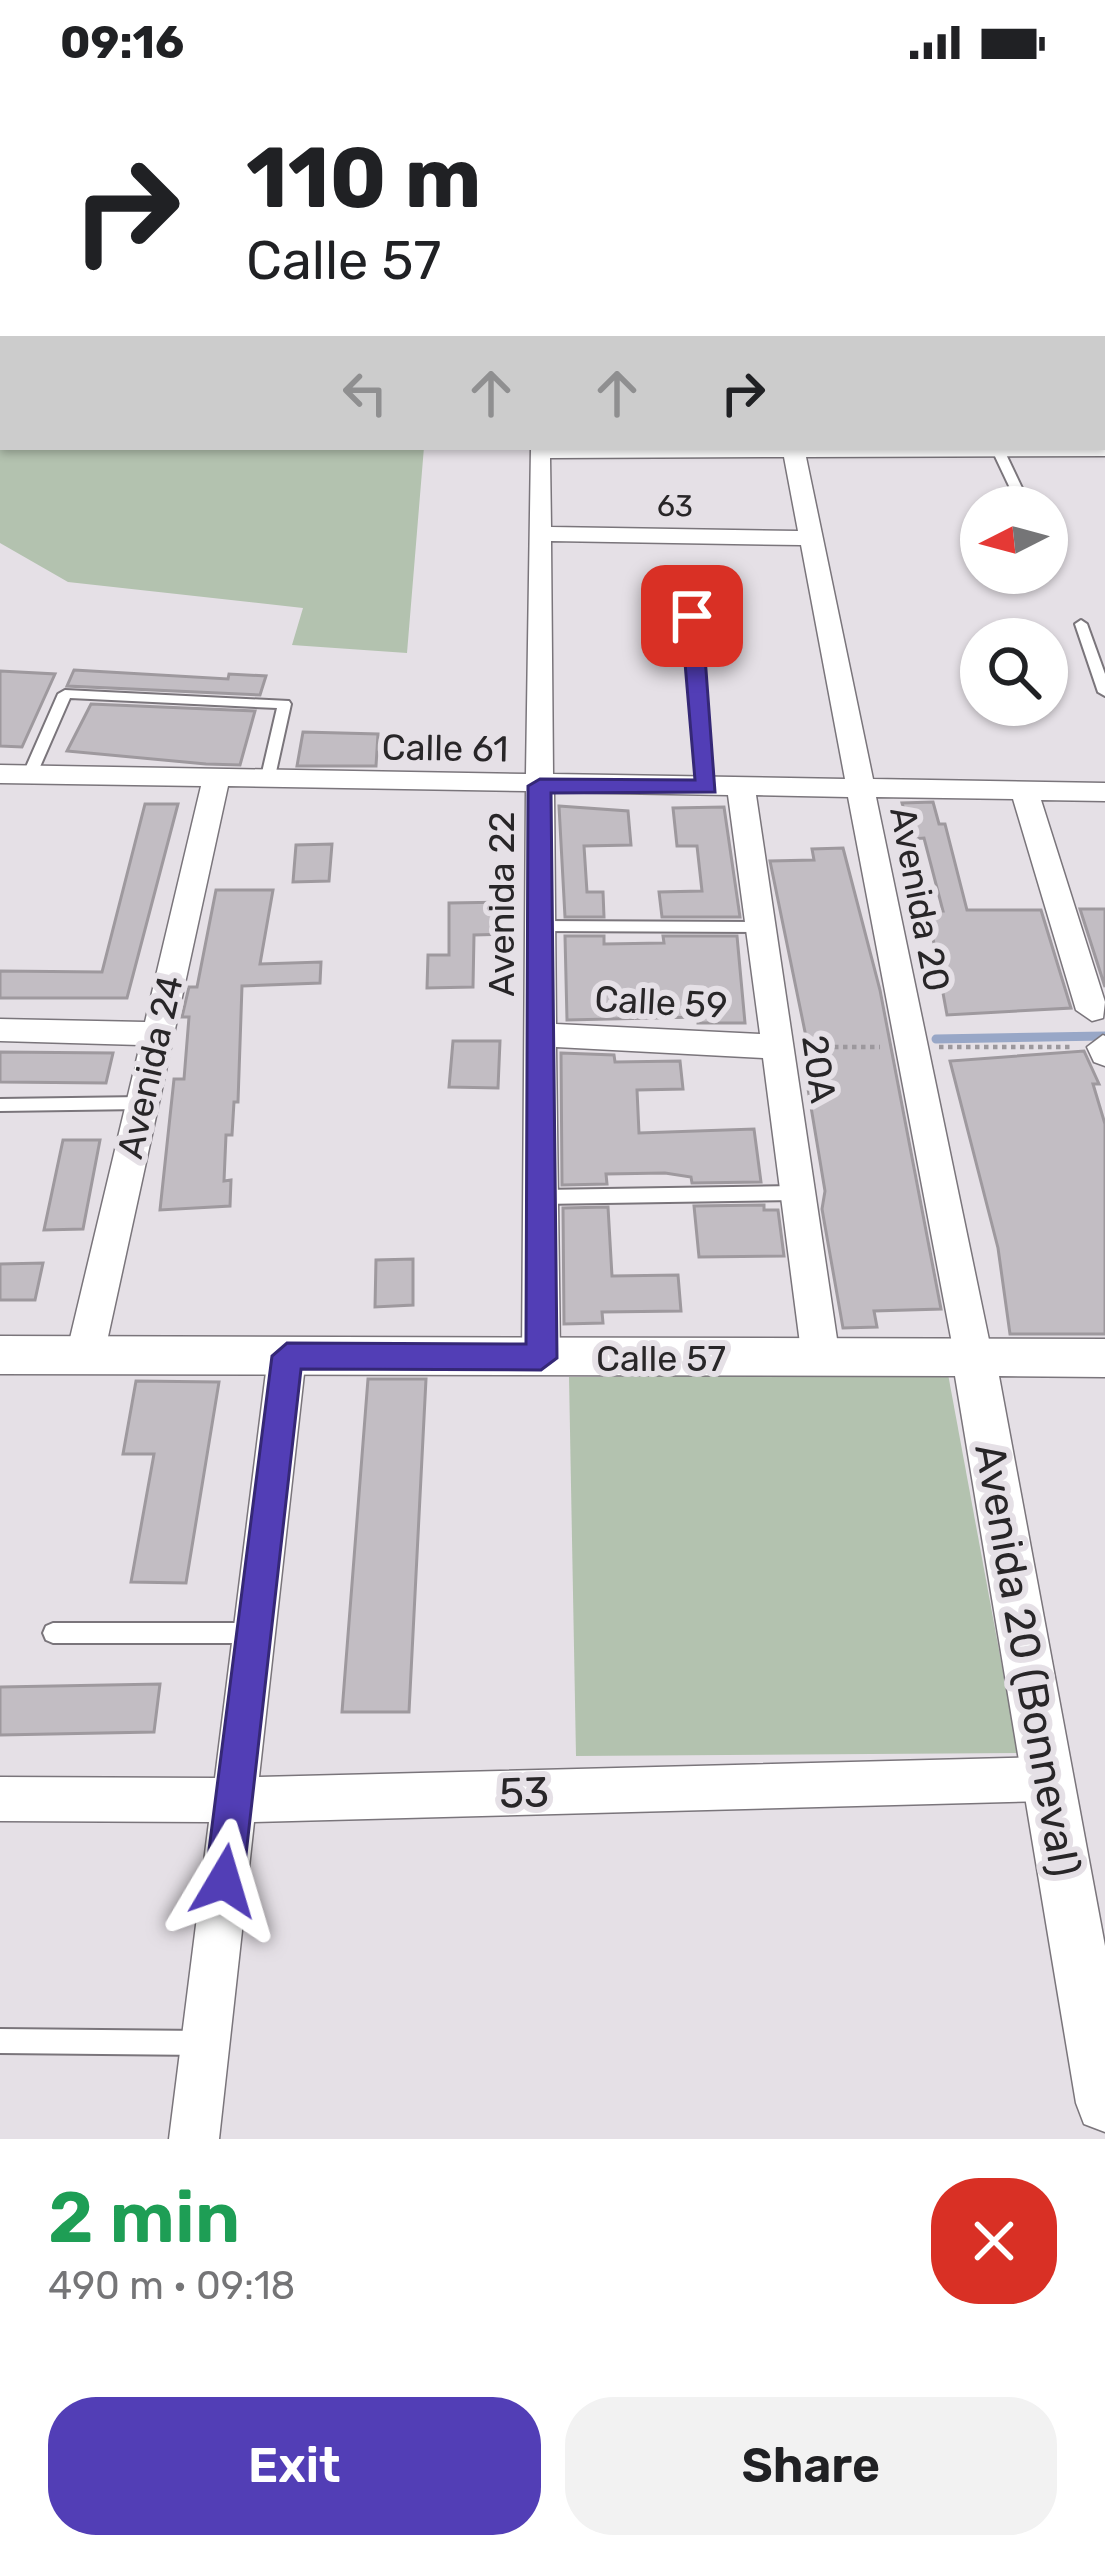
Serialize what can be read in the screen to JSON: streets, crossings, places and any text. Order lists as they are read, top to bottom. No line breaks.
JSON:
{"streets":{"street":["63","Calle 61","Avenida 20","Avenida 22","Calle 59","Avenida 24","20A","Calle 57","Avenida 20 (Bonneval)","53"]},"crossings":[["63","Avenida 20"],["63","Avenida 22"],["Calle 61","Avenida 20"],["Calle 61","Avenida 22"],["Calle 61","Avenida 24"],["Calle 61","20A"],["Avenida 20","Avenida 22"],["Avenida 20","Calle 57"],["Avenida 20","Avenida 20 (Bonneval)"],["Avenida 22","Calle 59"],["Avenida 22","Calle 57"],["Calle 59","20A"],["Avenida 24","Calle 57"],["20A","Calle 57"],["Calle 57","Avenida 20 (Bonneval)"],["Avenida 20 (Bonneval)","53"]],"north":"left","page":{"status":"09:16","turn":["110 m","Calle 57"],"heading":["2 min","490 m · 09:18"],"buttons":["Exit","Share"]}}
